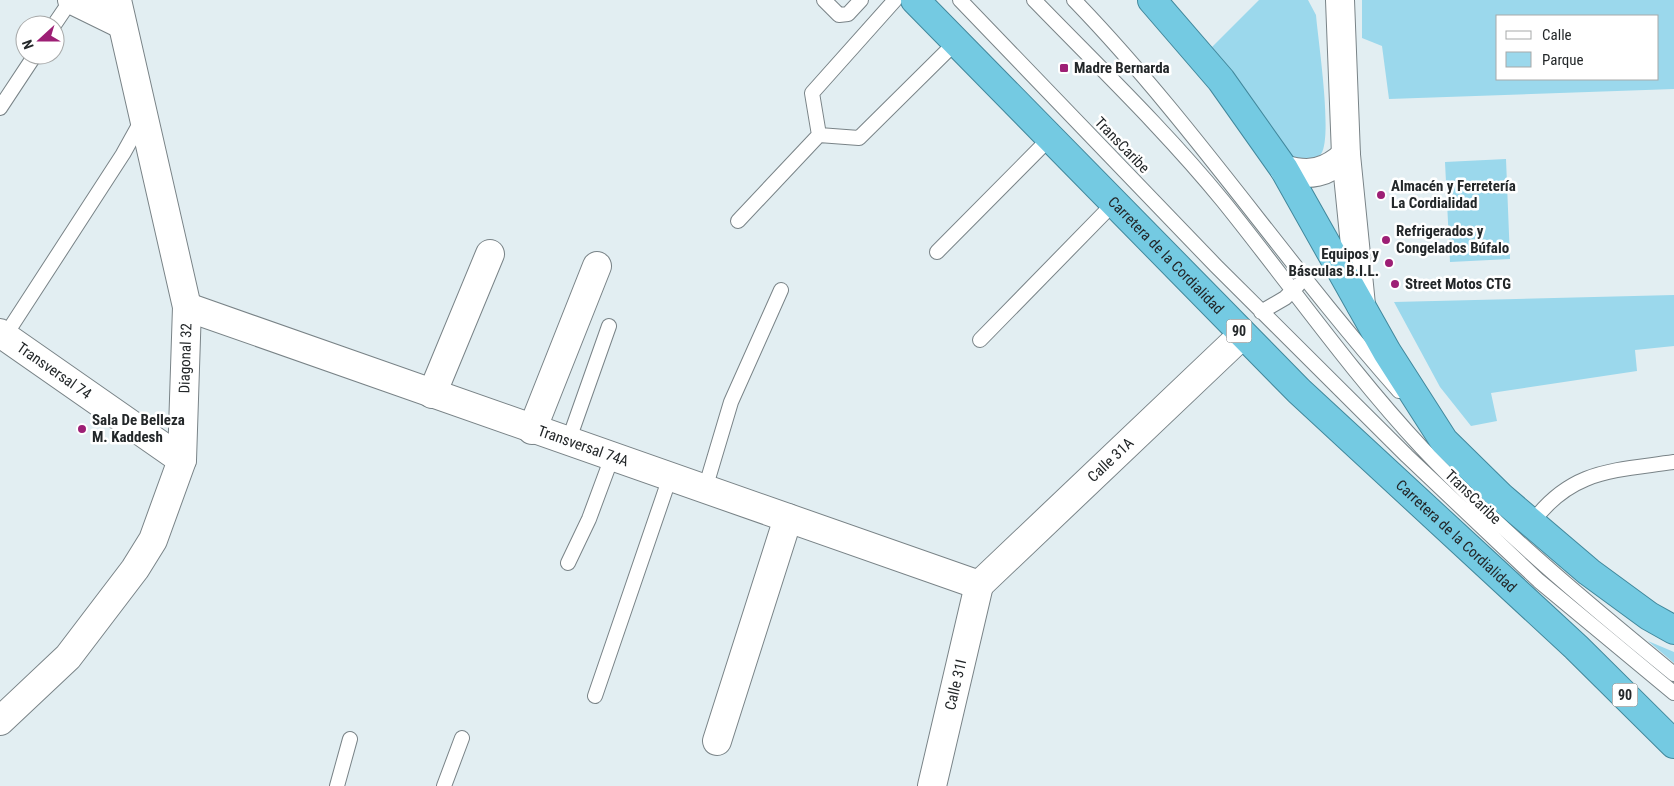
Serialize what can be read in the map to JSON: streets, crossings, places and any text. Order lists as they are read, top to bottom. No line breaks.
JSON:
{"streets":{"highway":["Carretera de la Cordialidad","90"],"street":["Diagonal 32","Transversal 74","Transversal 74A","Calle 31A","Calle 31I"],"lane":["TransCaribe"]},"crossings":[["Carretera de la Cordialidad","Calle 31A"],["Diagonal 32","Transversal 74"],["Diagonal 32","Transversal 74A"],["Transversal 74A","Calle 31A"],["Transversal 74A","Calle 31I"],["Calle 31A","Calle 31I"]],"places":{"transit":["Madre Bernarda"],"other":["Almacén y Ferretería La Cordialidad","Refrigerados y Congelados Búfalo","Equipos y Básculas B.I.L.","Street Motos CTG","Sala De Belleza M. Kaddesh"]},"legend":["Calle","Parque"],"north":"left"}
